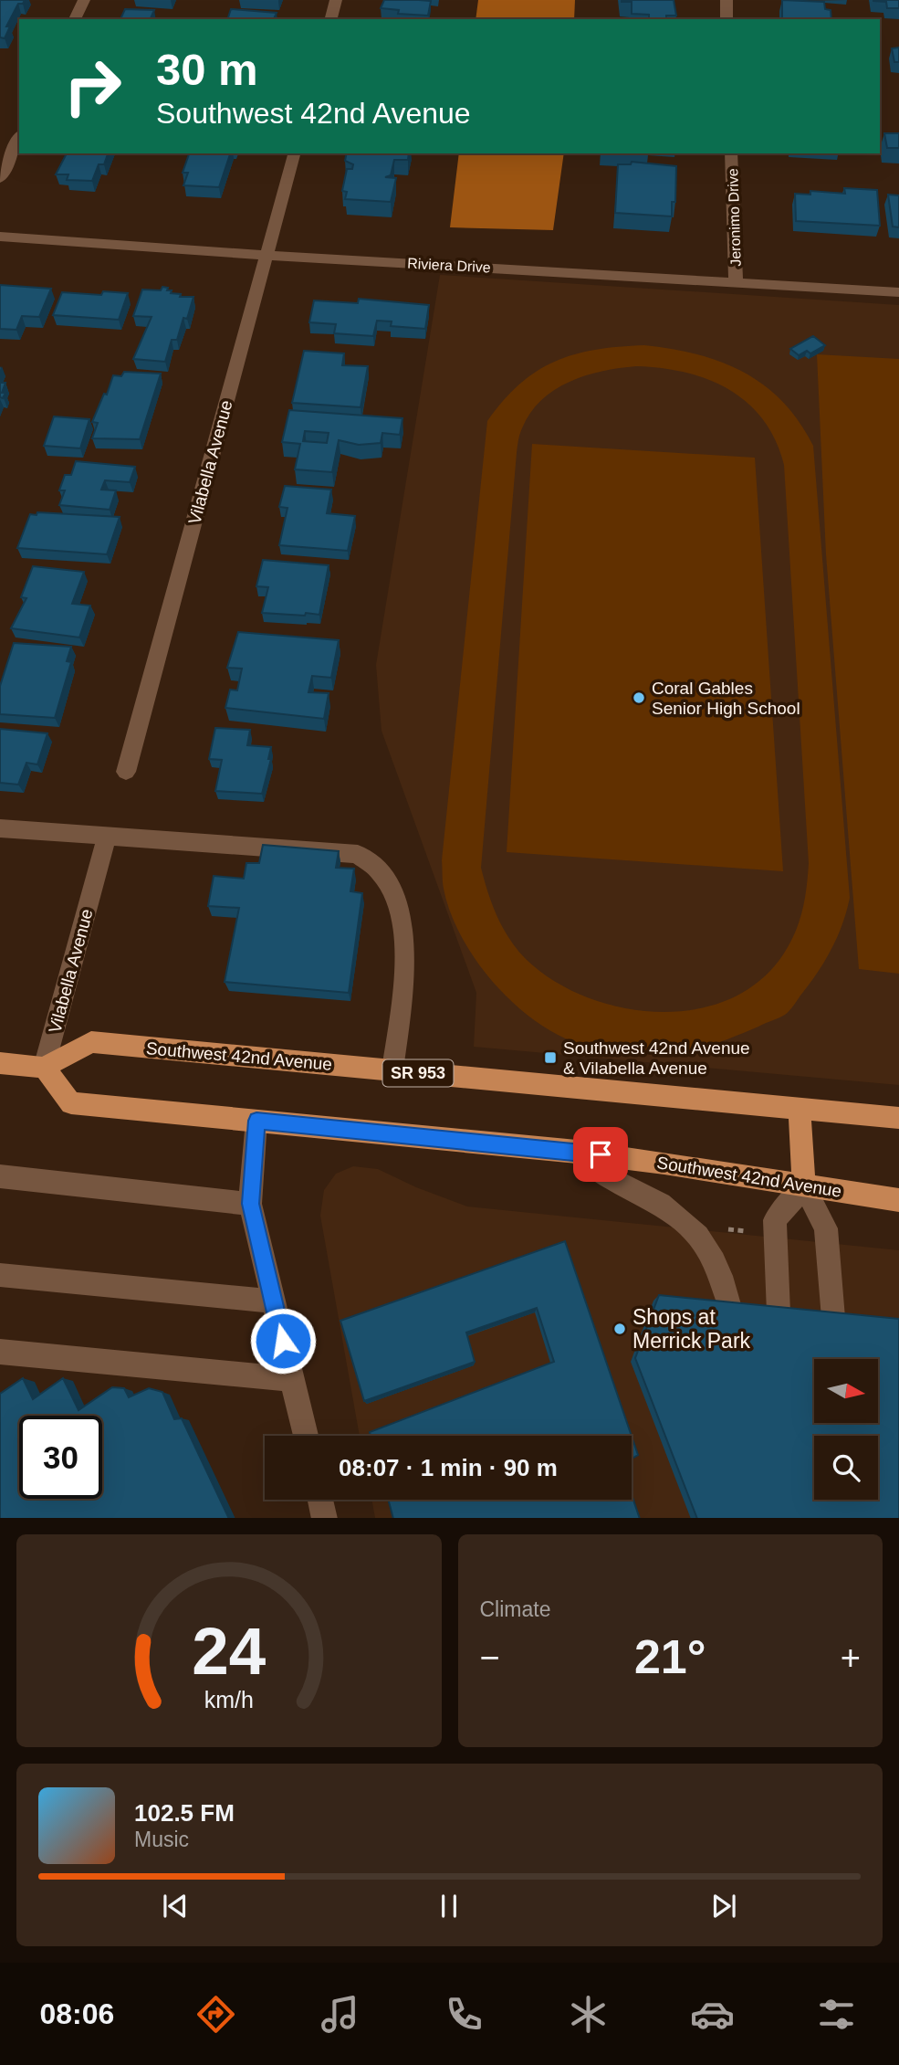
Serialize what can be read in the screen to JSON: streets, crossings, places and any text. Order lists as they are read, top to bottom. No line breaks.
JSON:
{"streets":{"main road":["Southwest 42nd Avenue","SR 953"],"street":["Jeronimo Drive","Riviera Drive","Vilabella Avenue"]},"crossings":[["Jeronimo Drive","Riviera Drive"],["Riviera Drive","Vilabella Avenue"],["Vilabella Avenue","Southwest 42nd Avenue"]],"places":{"other":["Coral Gables Senior High School","Shops at Merrick Park"],"transit":["Southwest 42nd Avenue & Vilabella Avenue"]},"north":"right","page":{"turn":["30 m","Southwest 42nd Avenue"],"limit":"30","trip":"08:07 · 1 min · 90 m","tile":"Climate","heat":["−","21°","+"],"song":["102.5 FM","Music"],"tabs":"08:06","gauge":["24","km/h"]}}
